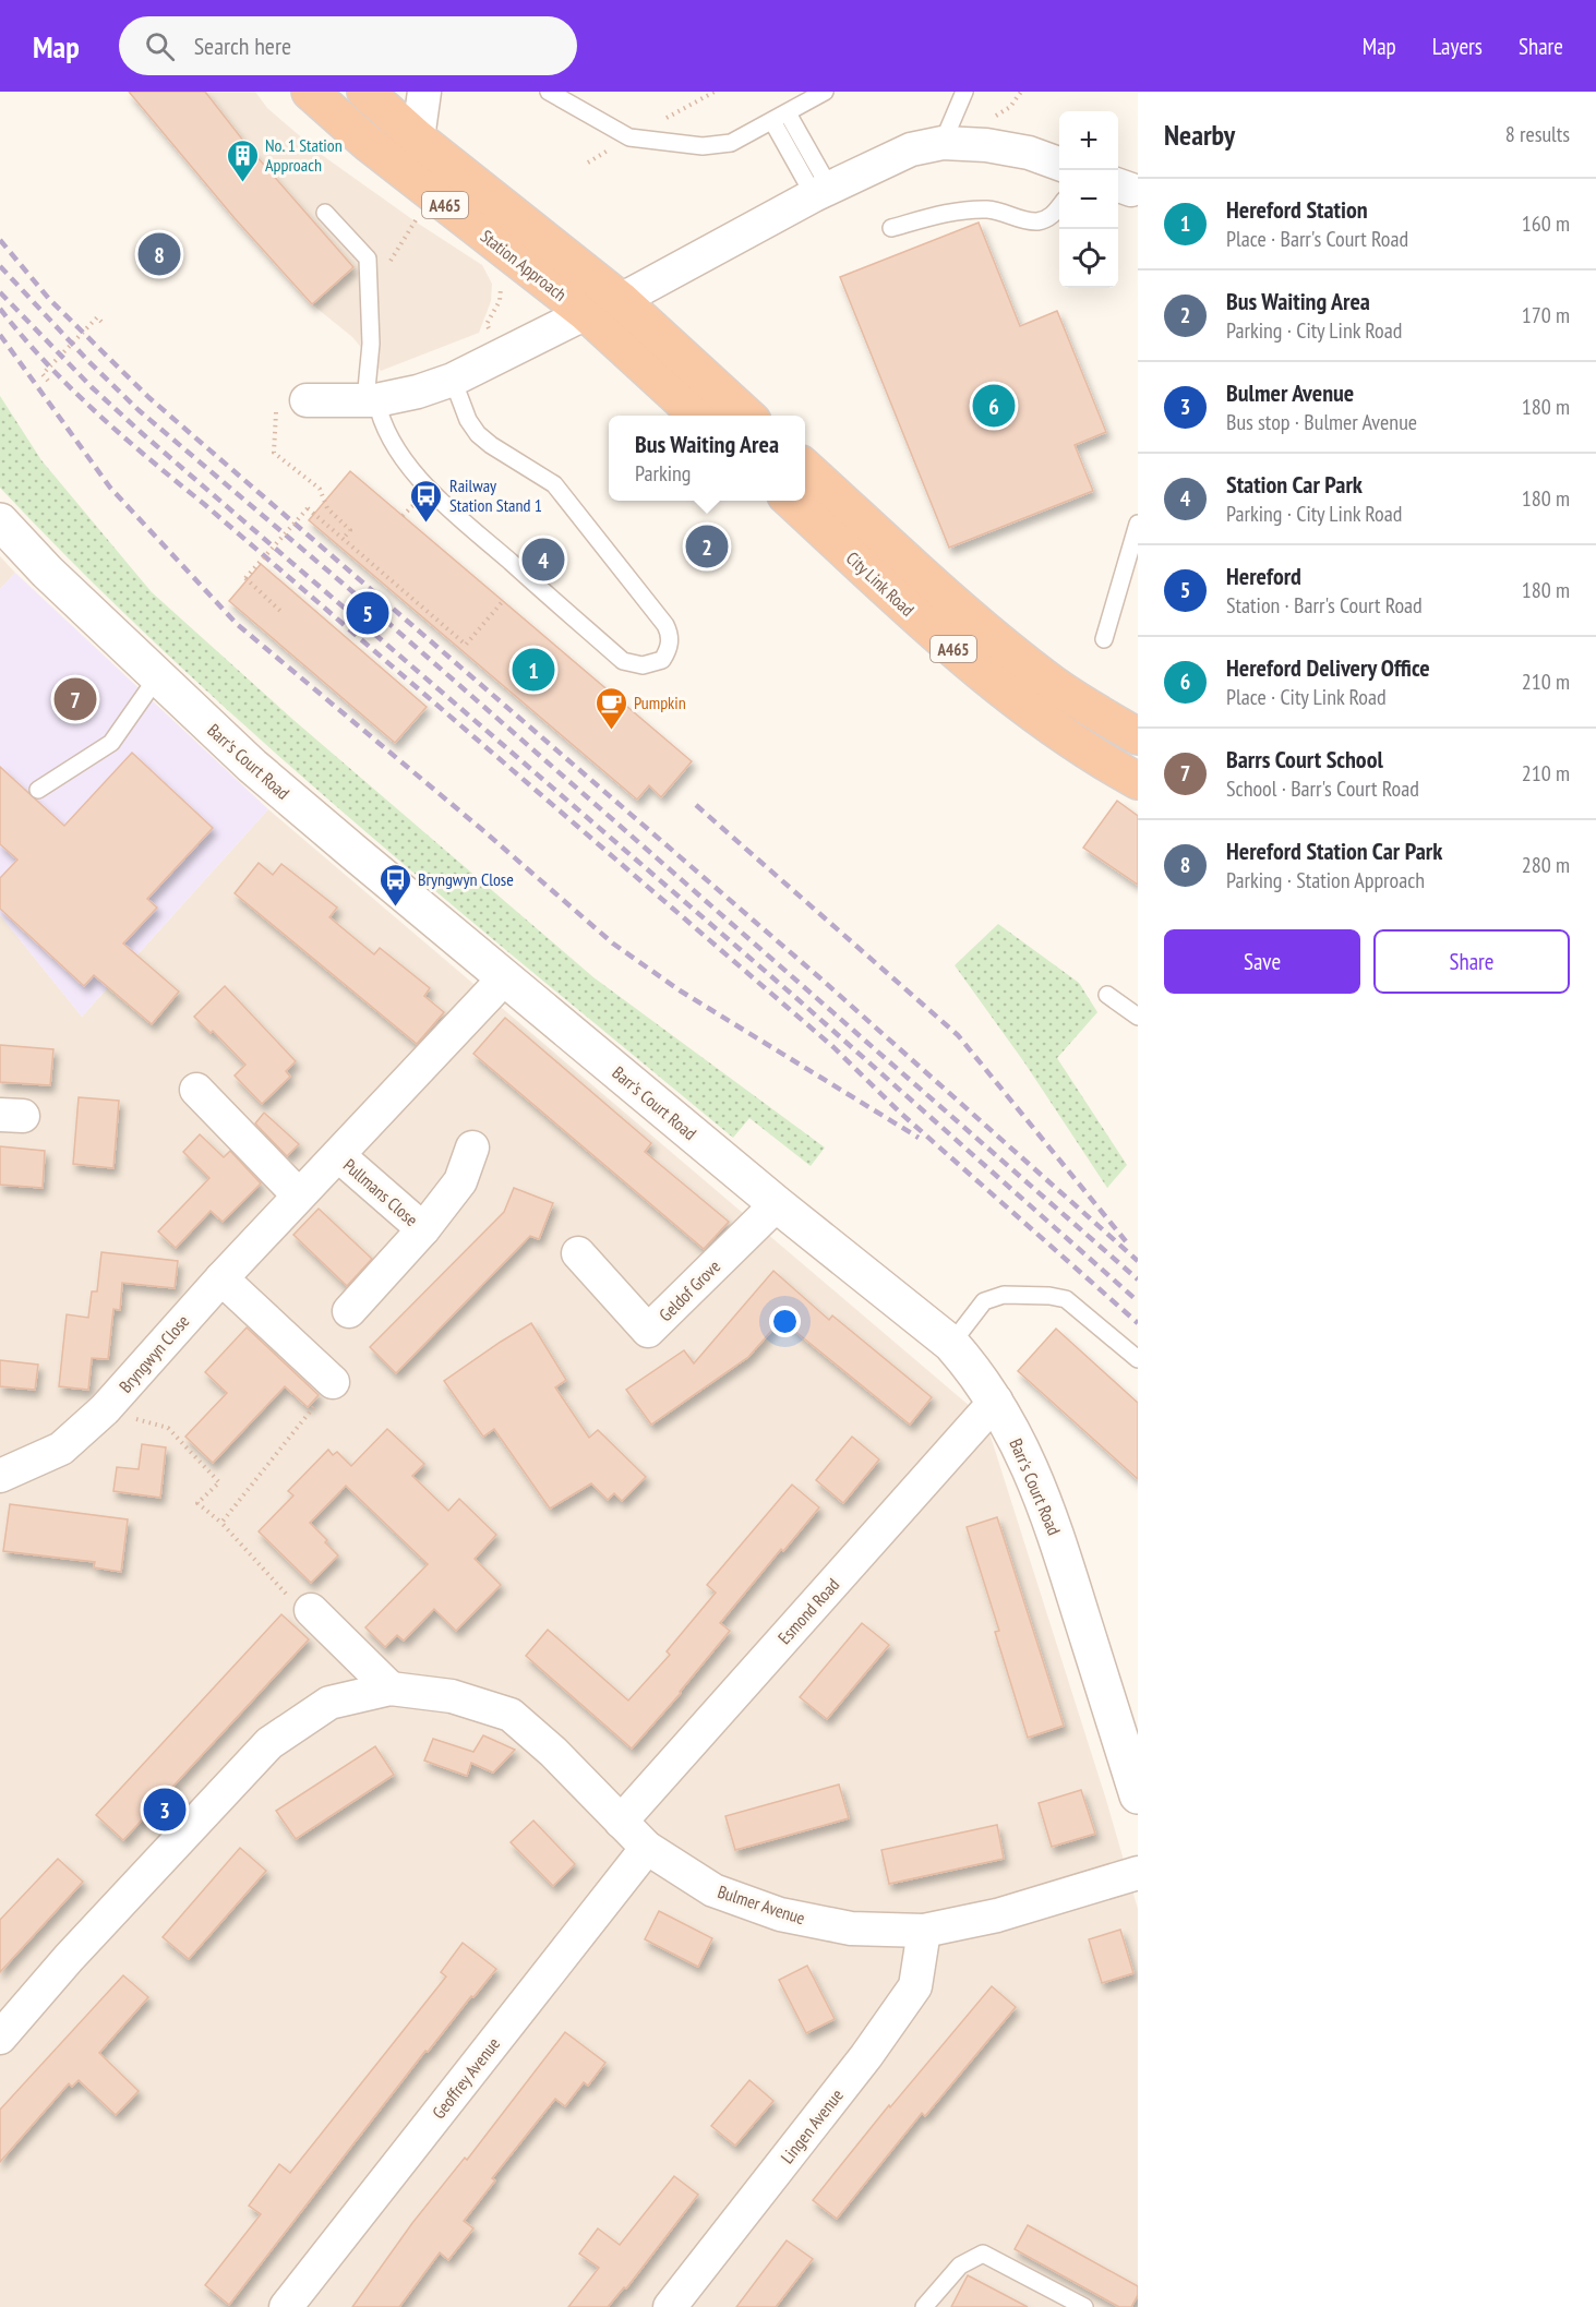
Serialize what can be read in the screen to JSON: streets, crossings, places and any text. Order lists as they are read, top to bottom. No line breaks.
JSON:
{"streets":{"highway":["A465","Station Approach","City Link Road"],"street":["Barr's Court Road","Pullmans Close","Geldof Grove","Bryngwyn Close","Esmond Road","Bulmer Avenue","Geoffrey Avenue","Lingen Avenue"]},"crossings":[["A465","Station Approach"],["Barr's Court Road","Geldof Grove"],["Barr's Court Road","Bryngwyn Close"],["Barr's Court Road","Esmond Road"],["Pullmans Close","Bryngwyn Close"],["Esmond Road","Bulmer Avenue"],["Bulmer Avenue","Geoffrey Avenue"],["Bulmer Avenue","Lingen Avenue"]],"places":{"building":["No. 1 Station Approach"],"bus stop":["Railway Station Stand 1","Bryngwyn Close"],"cafe":["Pumpkin"]},"page":{"header":"Map","search":"Search here","nav":["Map","Layers","Share"],"heading":["Nearby","8 results"],"map_buttons":["+","−"],"list":[{"mark":"1","name":"Hereford Station","note":"Place · Barr's Court Road","value":"160 m"},{"mark":"2","name":"Bus Waiting Area","note":"Parking · City Link Road","value":"170 m"},{"mark":"3","name":"Bulmer Avenue","note":"Bus stop · Bulmer Avenue","value":"180 m"},{"mark":"4","name":"Station Car Park","note":"Parking · City Link Road","value":"180 m"},{"mark":"5","name":"Hereford","note":"Station · Barr's Court Road","value":"180 m"},{"mark":"6","name":"Hereford Delivery Office","note":"Place · City Link Road","value":"210 m"},{"mark":"7","name":"Barrs Court School","note":"School · Barr's Court Road","value":"210 m"},{"mark":"8","name":"Hereford Station Car Park","note":"Parking · Station Approach","value":"280 m"}],"pins":["8","6","2","4","5","1","7","3"],"popup":["Bus Waiting Area","Parking"],"buttons":["Save","Share"]}}
